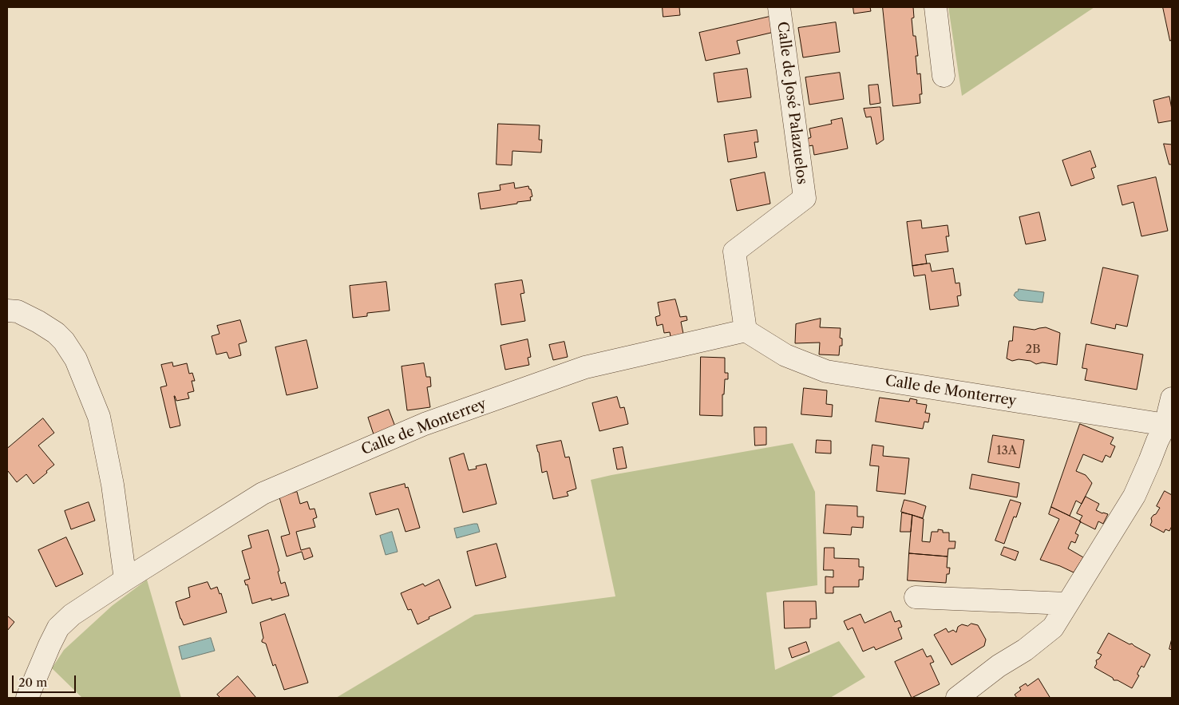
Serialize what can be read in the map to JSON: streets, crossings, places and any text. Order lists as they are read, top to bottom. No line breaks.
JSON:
{"streets":{"street":["Calle de José Palazuelos","Calle de Monterrey"]},"crossings":[["Calle de José Palazuelos","Calle de Monterrey"]],"house_numbers":["2B","13A"],"scale_bar":"20 m"}
